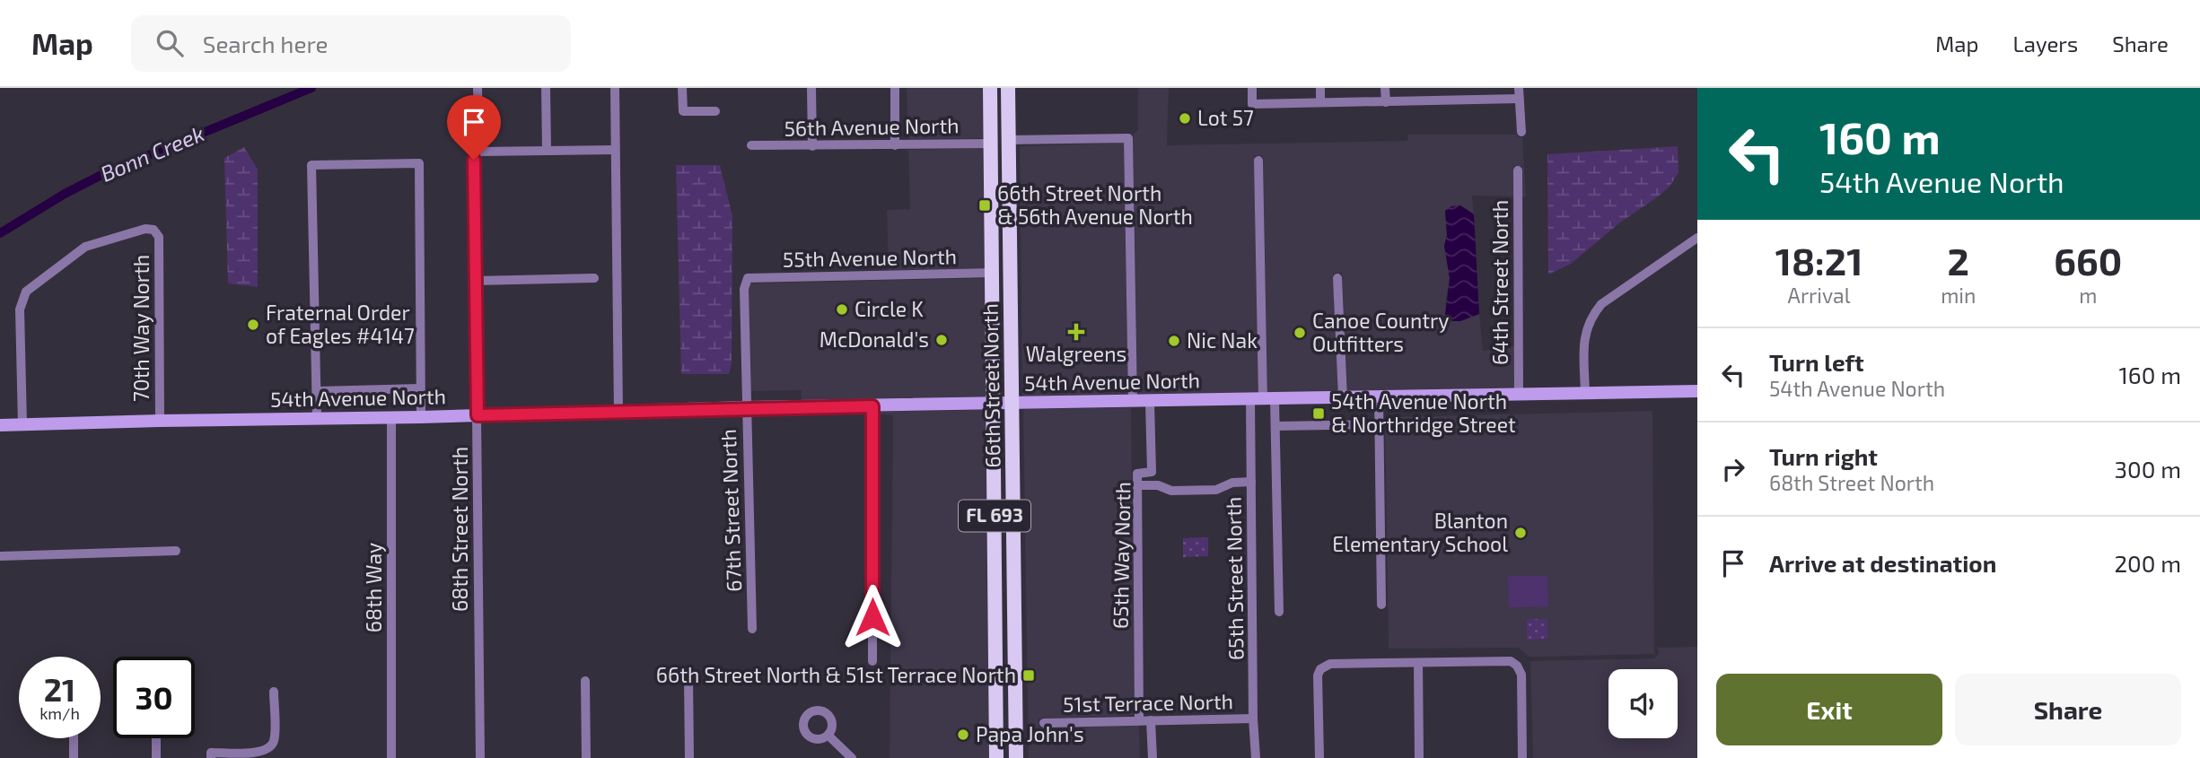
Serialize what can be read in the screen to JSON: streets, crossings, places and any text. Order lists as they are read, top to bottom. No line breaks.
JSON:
{"streets":{"main road":["54th Avenue North","66th Street North","FL 693"],"street":["56th Avenue North","55th Avenue North","64th Street North","70th Way North","67th Street North","68th Street North","65th Way North","65th Street North","68th Way","51st Terrace North"]},"crossings":[["56th Avenue North","66th Street North"],["55th Avenue North","66th Street North"],["55th Avenue North","67th Street North"],["64th Street North","54th Avenue North"],["70th Way North","54th Avenue North"],["54th Avenue North","66th Street North"],["54th Avenue North","67th Street North"],["54th Avenue North","68th Street North"],["54th Avenue North","65th Way North"],["54th Avenue North","65th Street North"],["54th Avenue North","68th Way"],["65th Way North","51st Terrace North"],["65th Street North","51st Terrace North"]],"water":["Bonn Creek"],"places":{"other":["Lot 57","Circle K","Fraternal Order of Eagles #4147","Canoe Country Outfitters","McDonald's","Nic Nak","Blanton Elementary School","Papa John's"],"transit":["66th Street North & 56th Avenue North","54th Avenue North & Northridge Street","66th Street North & 51st Terrace North"],"health":["Walgreens"]},"page":{"header":"Map","search":"Search here","nav":["Map","Layers","Share"],"turn":["160 m","54th Avenue North"],"eta":["18:21","Arrival","2","min","660","m"],"list":[{"name":"Turn left","note":"54th Avenue North","value":"160 m"},{"name":"Turn right","note":"68th Street North","value":"300 m"},{"name":"Arrive at destination","value":"200 m"}],"speed":"21 km/h","limit":"30","buttons":["Exit","Share"]}}
